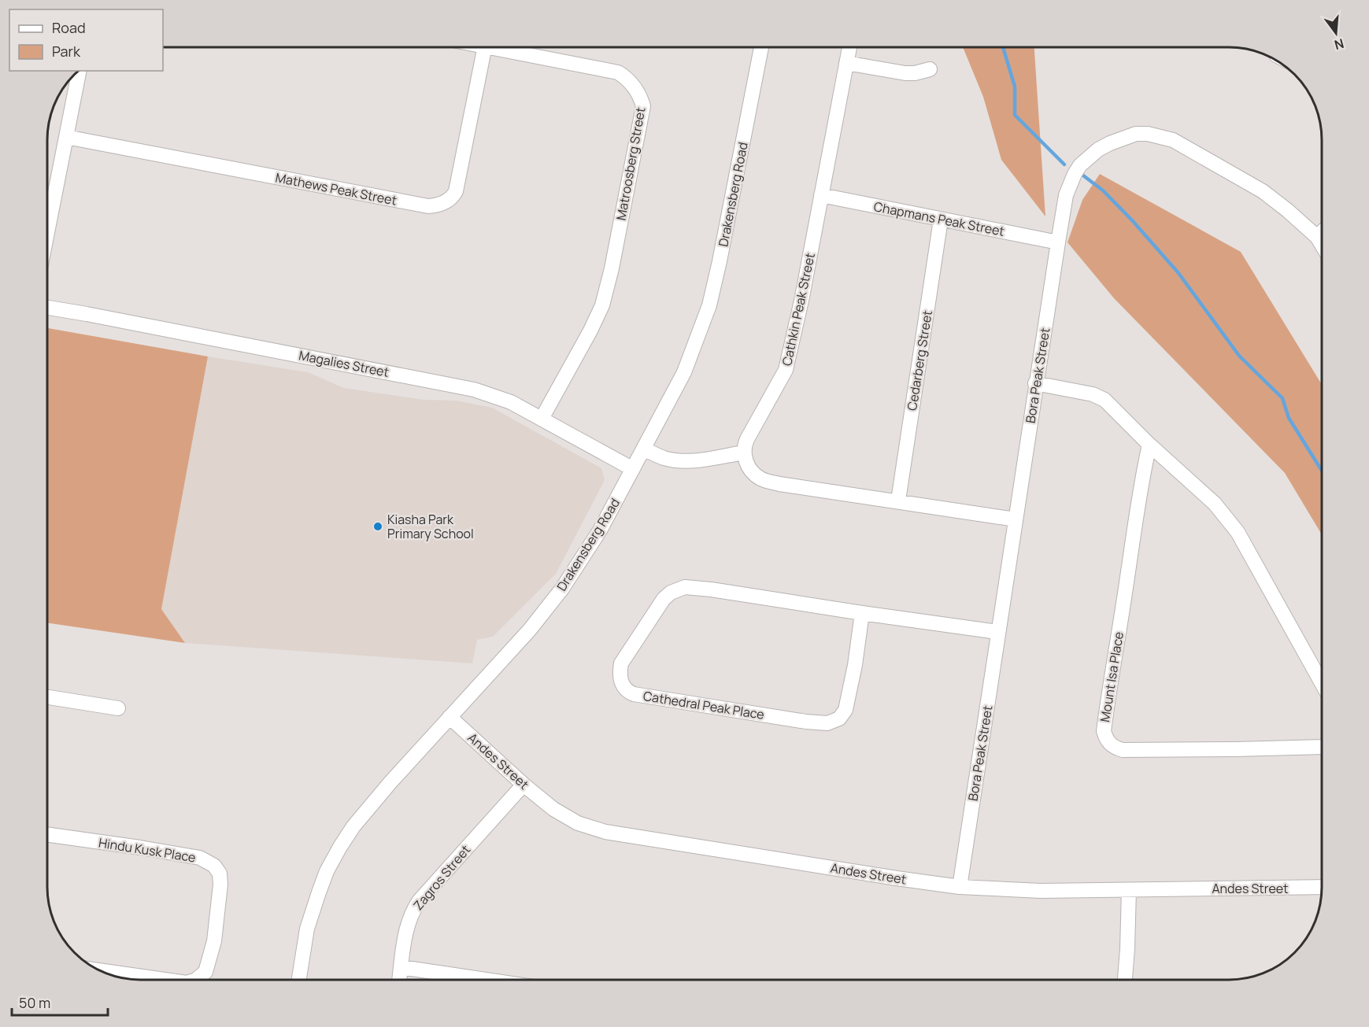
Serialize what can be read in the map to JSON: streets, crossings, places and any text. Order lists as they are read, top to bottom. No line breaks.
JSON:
{"streets":{"street":["Matroosberg Street","Mathews Peak Street","Drakensberg Road","Chapmans Peak Street","Cathkin Peak Street","Cedarberg Street","Magalies Street","Bora Peak Street","Mount Isa Place","Cathedral Peak Place","Andes Street","Hindu Kusk Place","Zagros Street"]},"crossings":[["Matroosberg Street","Magalies Street"],["Drakensberg Road","Magalies Street"],["Drakensberg Road","Andes Street"],["Chapmans Peak Street","Cathkin Peak Street"],["Chapmans Peak Street","Cedarberg Street"],["Chapmans Peak Street","Bora Peak Street"],["Bora Peak Street","Cathedral Peak Place"],["Bora Peak Street","Andes Street"],["Andes Street","Zagros Street"]],"places":["Kiasha Park Primary School"],"legend":["Road","Park"],"scale_bar":"50 m","north":"bottom"}
